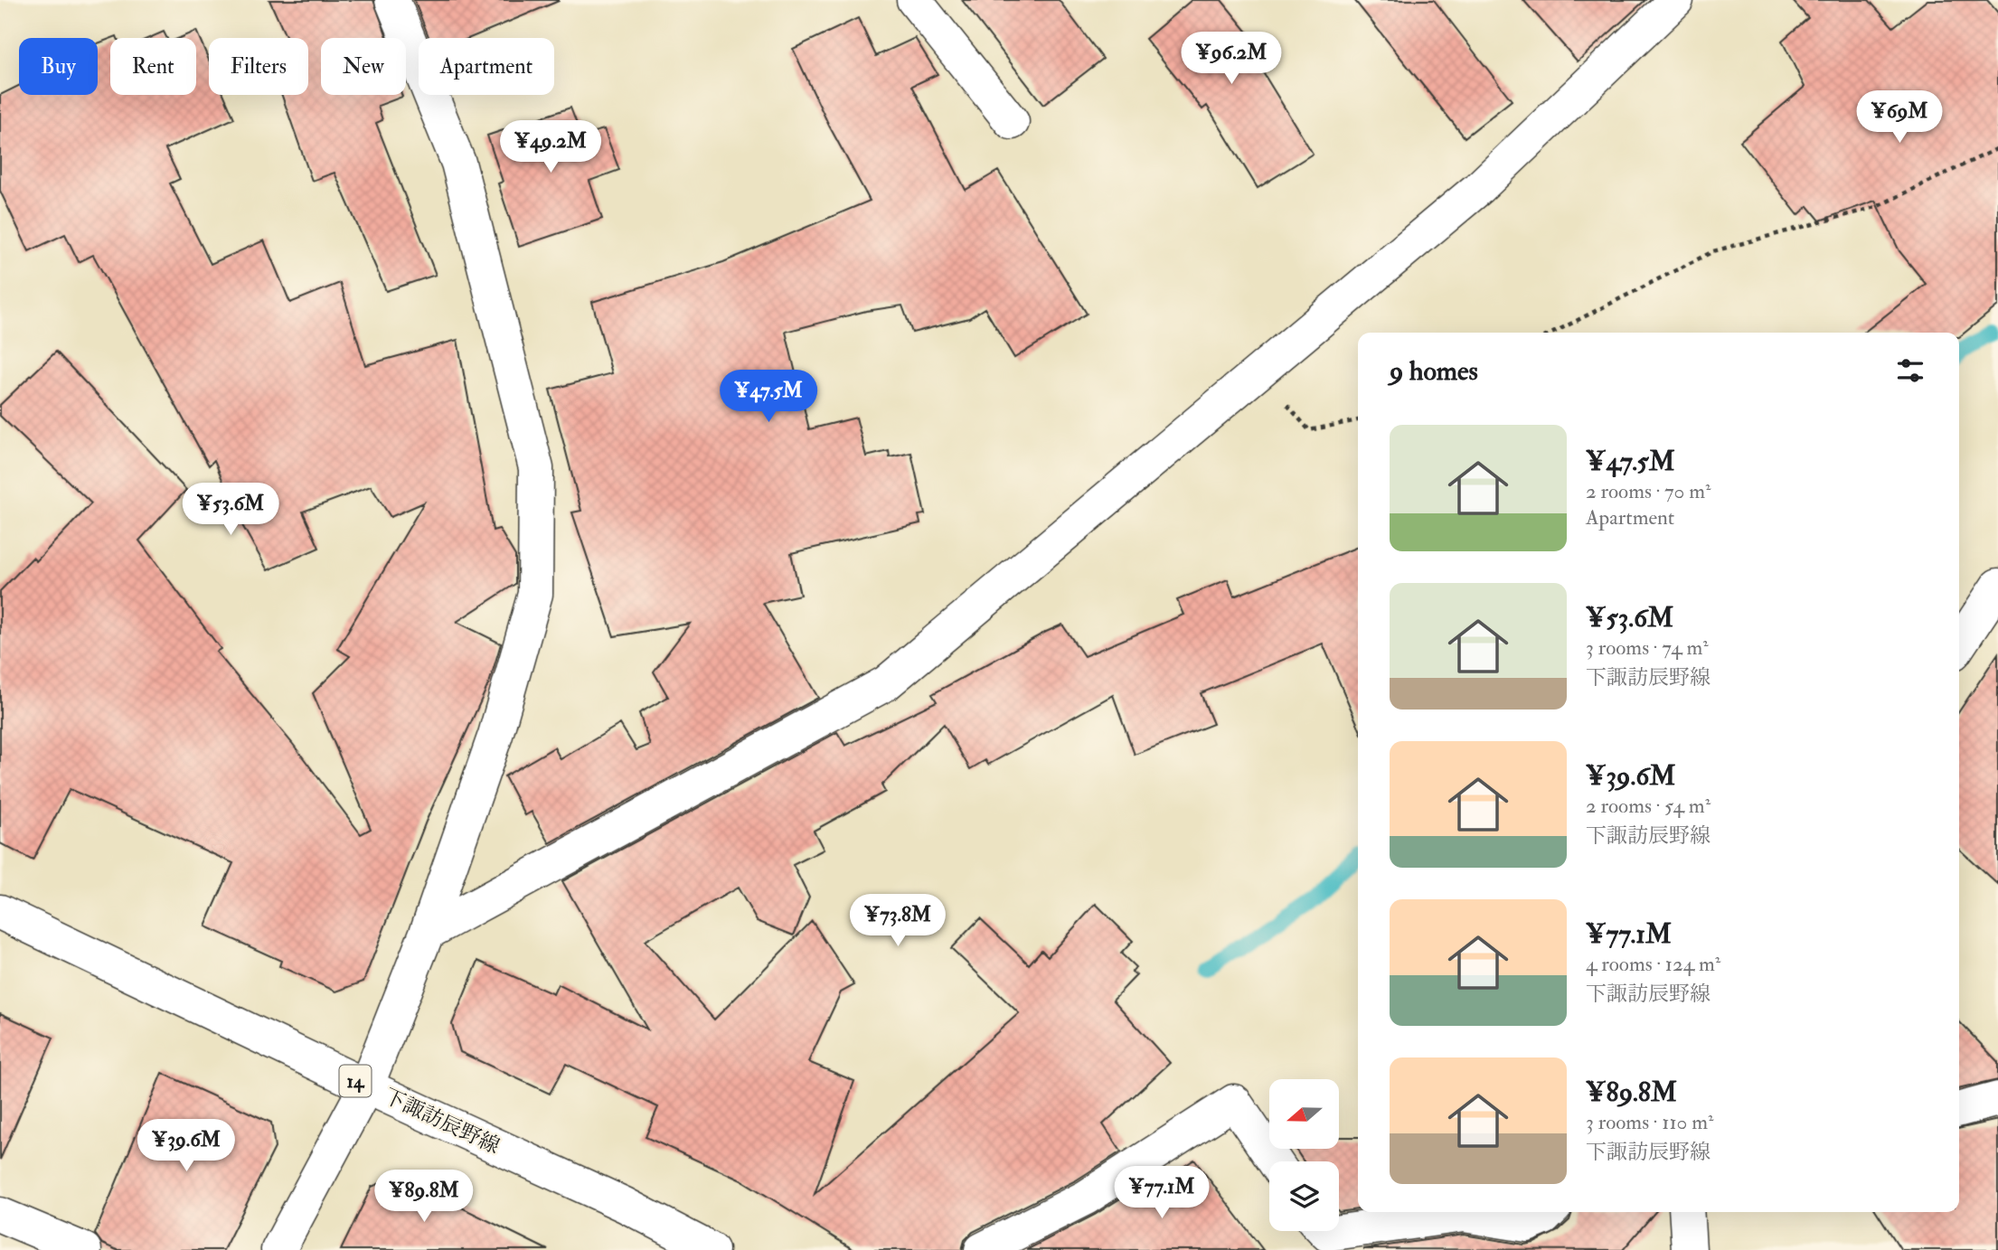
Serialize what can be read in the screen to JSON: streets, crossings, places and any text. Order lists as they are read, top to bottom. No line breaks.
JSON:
{"streets":{"street":["14","下諏訪辰野線"]},"north":"left","page":{"price":["¥96.2M","¥69M","¥49.2M","¥47.5M","¥53.6M","¥73.8M","¥39.6M","¥77.1M","¥89.8M"],"chip":["Buy","Rent","Filters","New","Apartment"],"heading":"9 homes","list":[{"name":"¥47.5M","note":"2 rooms · 70 m² · Apartment"},{"name":"¥53.6M","note":"3 rooms · 74 m² · 下諏訪辰野線"},{"name":"¥39.6M","note":"2 rooms · 54 m² · 下諏訪辰野線"},{"name":"¥77.1M","note":"4 rooms · 124 m² · 下諏訪辰野線"},{"name":"¥89.8M","note":"3 rooms · 110 m² · 下諏訪辰野線"}]}}
